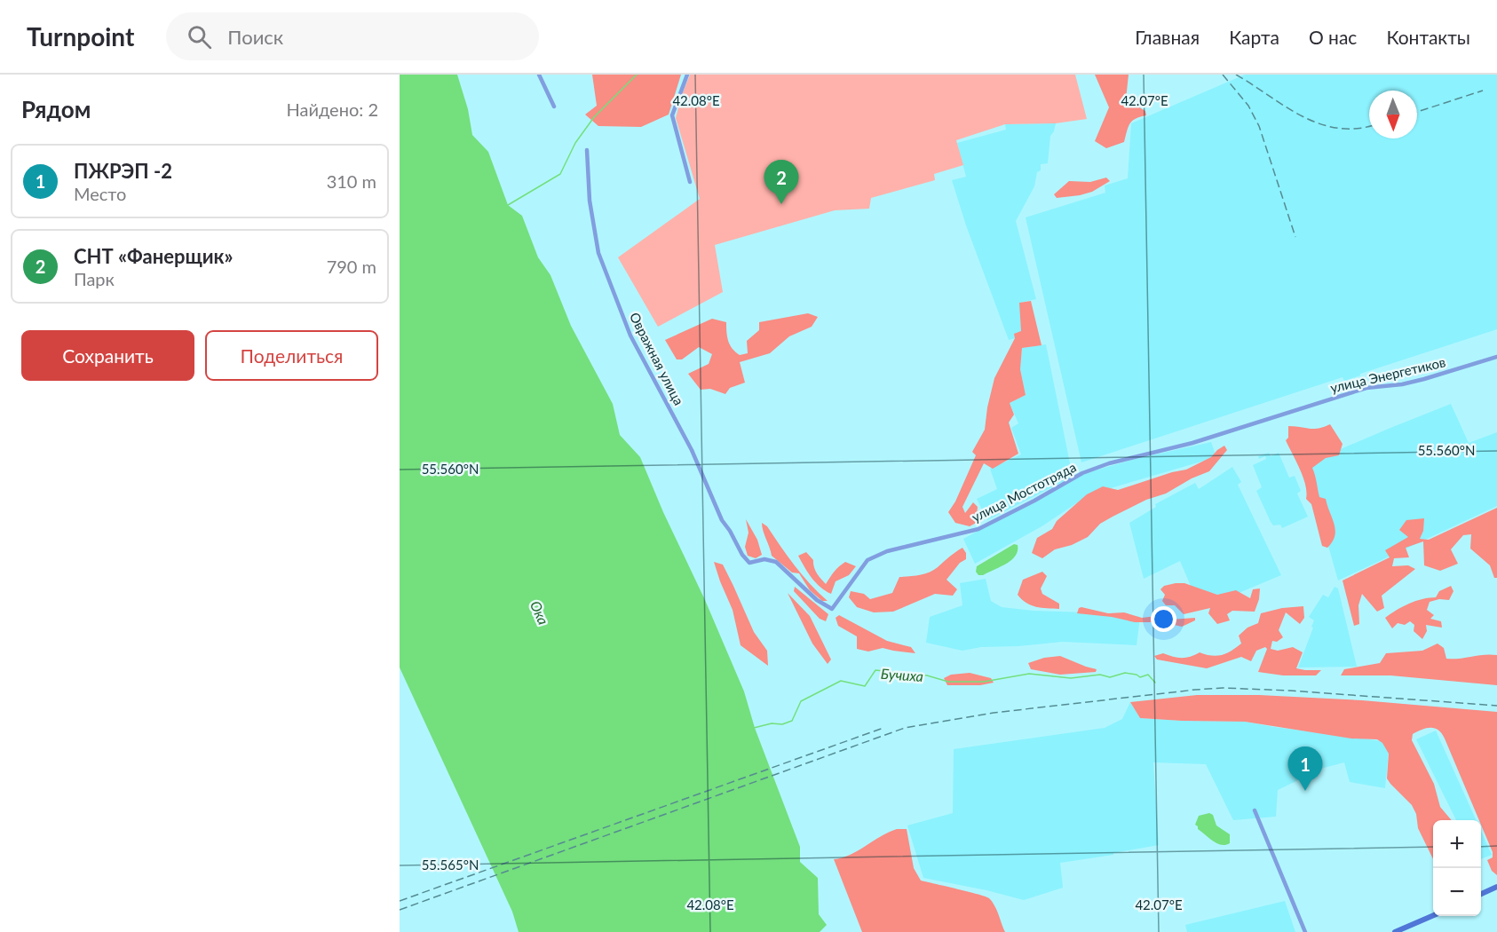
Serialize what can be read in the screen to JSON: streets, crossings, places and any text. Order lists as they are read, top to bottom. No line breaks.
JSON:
{"streets":{"street":["Овражная улица","улица Энергетиков","улица Мостотряда"]},"crossings":[["Овражная улица","улица Мостотряда"],["улица Энергетиков","улица Мостотряда"]],"water":["Ока","Бучиха"],"north":"bottom","page":{"header":"Turnpoint","search":"Поиск","nav":["Главная","Карта","О нас","Контакты"],"heading":["Рядом","Найдено: 2"],"list":[{"mark":"1","name":"ПЖРЭП -2","note":"Место","value":"310 m"},{"mark":"2","name":"СНТ «Фанерщик»","note":"Парк","value":"790 m"}],"pins":["2","1"],"buttons":["Сохранить","Поделиться"],"map_buttons":["+","−"]},"coordinates":["42.08°E","42.07°E","55.560°N","55.565°N"]}
